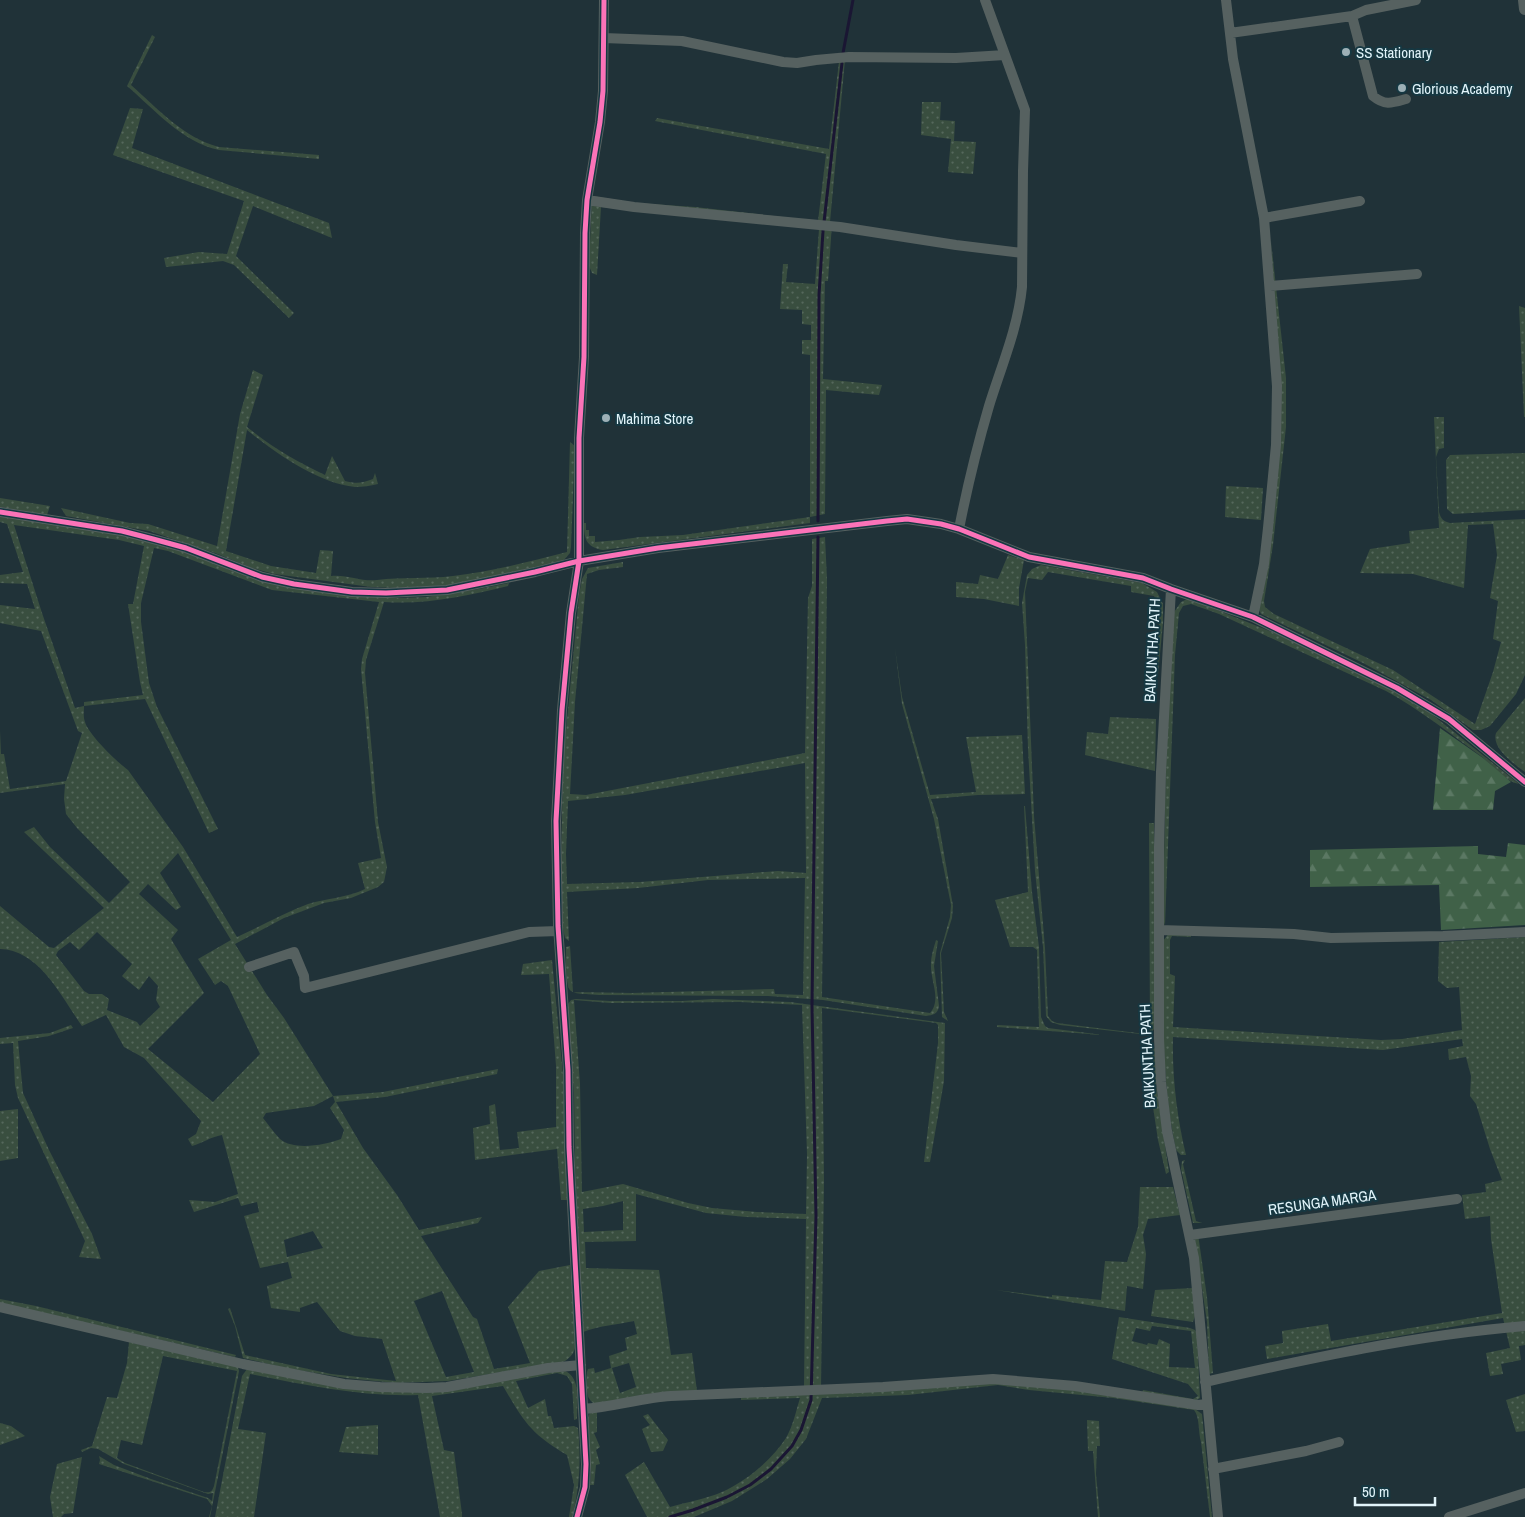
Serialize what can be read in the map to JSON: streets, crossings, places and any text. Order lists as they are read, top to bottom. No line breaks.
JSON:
{"streets":{"street":["BAIKUNTHA PATH","RESUNGA MARGA"]},"crossings":[["BAIKUNTHA PATH","RESUNGA MARGA"]],"places":["SS Stationary","Glorious Academy","Mahima Store"],"scale_bar":"50 m"}
